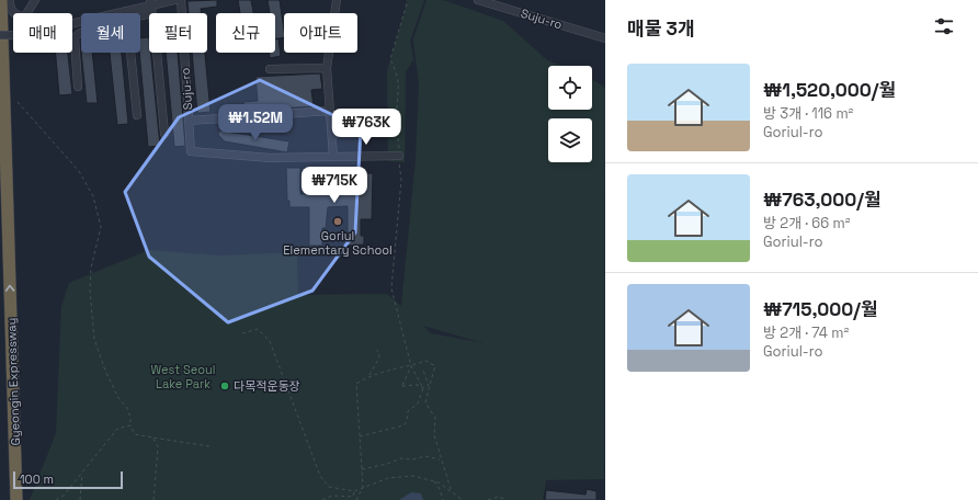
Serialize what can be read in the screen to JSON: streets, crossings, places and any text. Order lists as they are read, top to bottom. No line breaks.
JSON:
{"streets":{"highway":["Gyeongin Expressway"],"street":["Suju-ro"]},"one_way":["Gyeongin Expressway"],"parks":["West Seoul Lake Park"],"places":["Goriul Elementary School","다목적운동장"],"scale_bar":"100 m","page":{"heading":"매물 3개","chip":["매매","월세","필터","신규","아파트"],"list":[{"name":"₩1,520,000/월","note":"방 3개 · 116 m² · Goriul-ro"},{"name":"₩763,000/월","note":"방 2개 · 66 m² · Goriul-ro"},{"name":"₩715,000/월","note":"방 2개 · 74 m² · Goriul-ro"}],"price":["₩1.52M","₩763K","₩715K"],"scale":"100 m"}}
